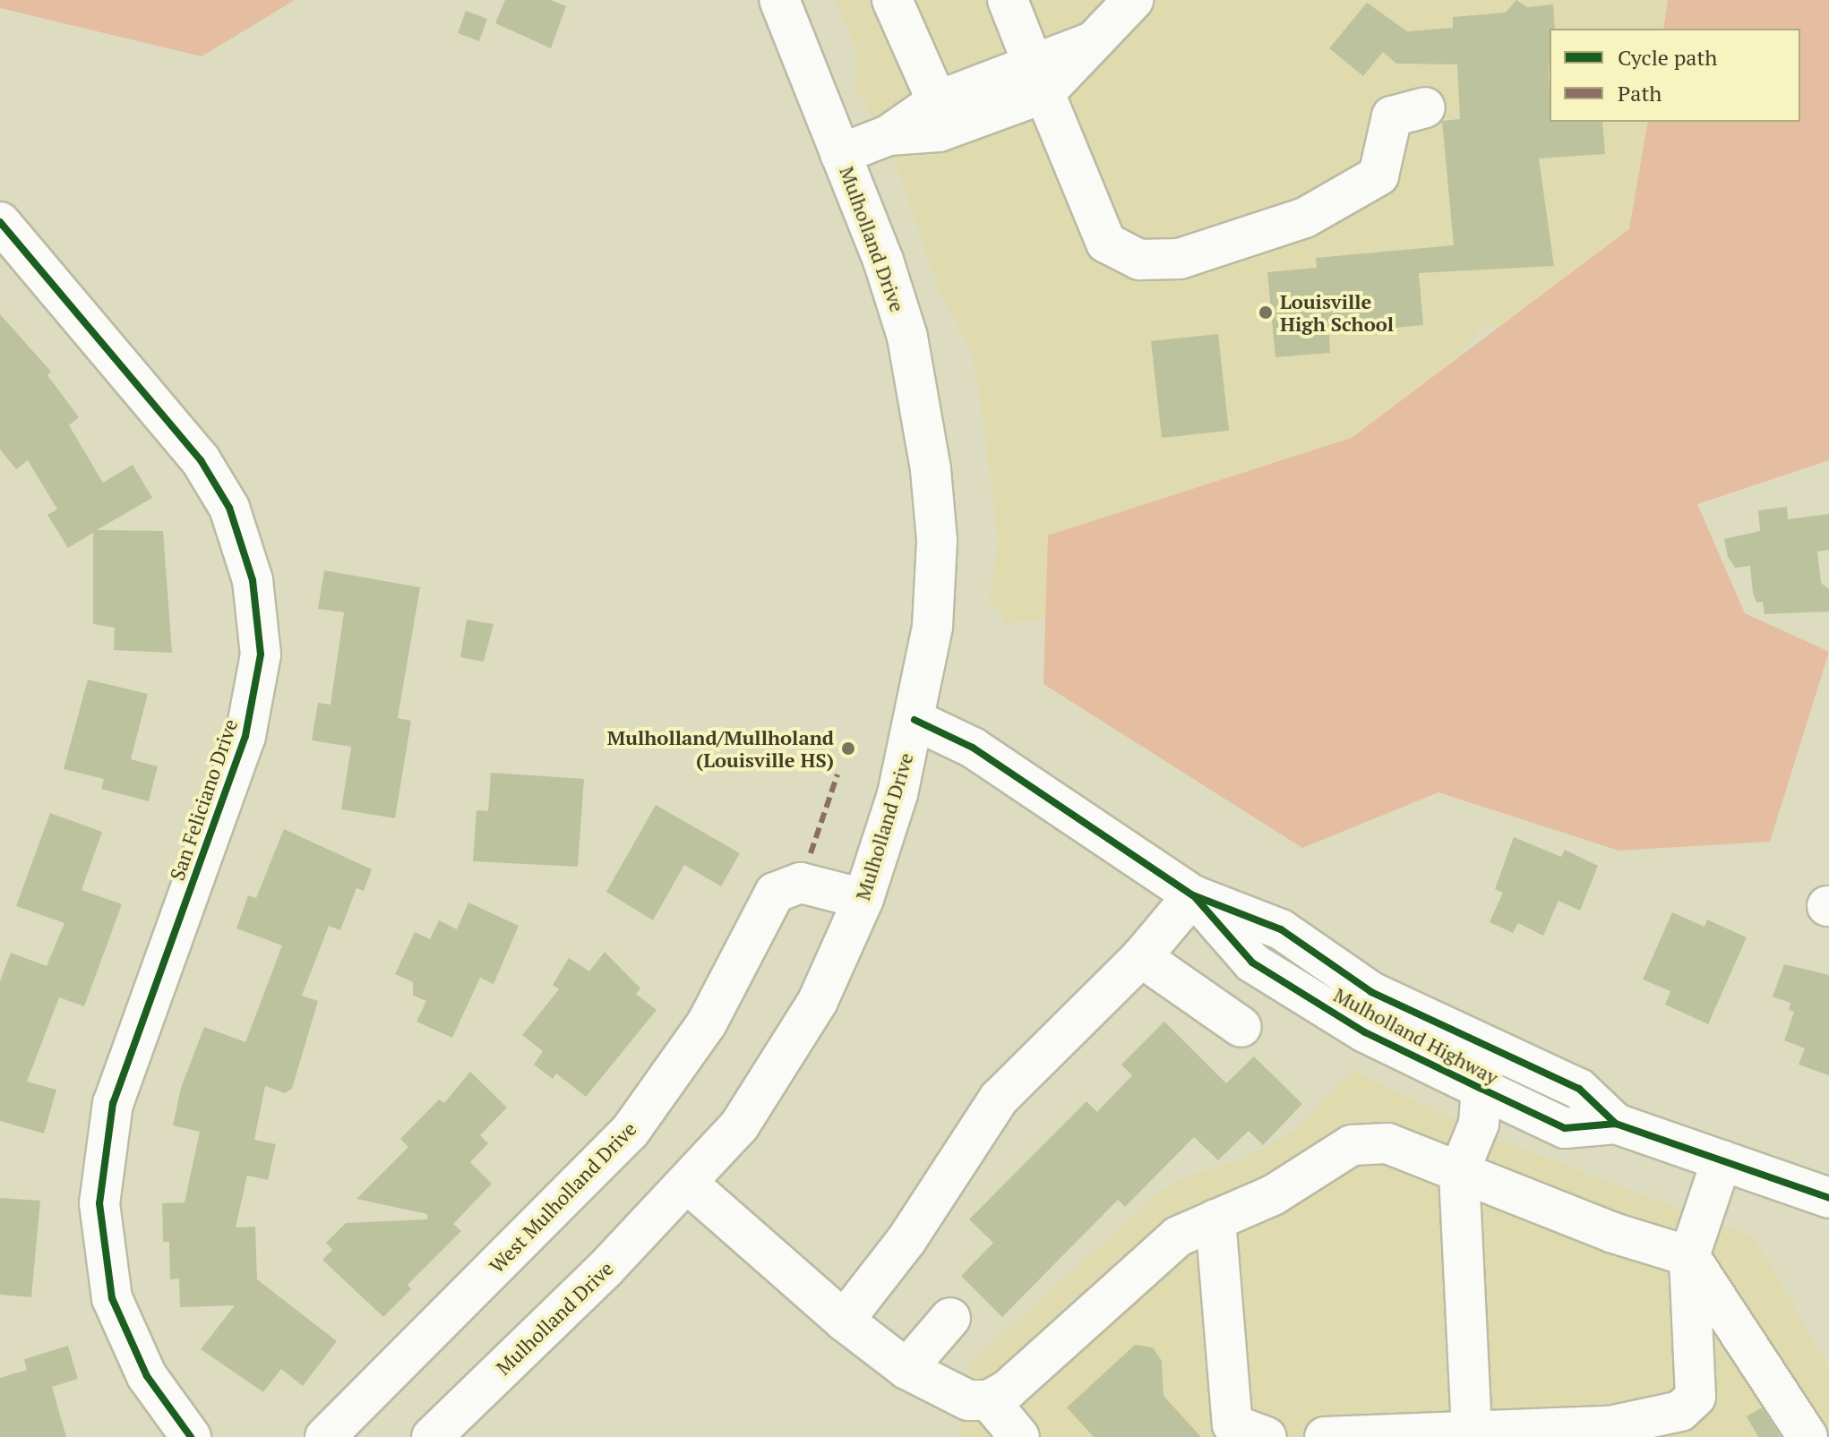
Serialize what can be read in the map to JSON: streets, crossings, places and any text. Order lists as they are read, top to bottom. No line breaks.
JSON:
{"streets":{"main road":["Mulholland Drive","San Feliciano Drive","Mulholland Highway","West Mulholland Drive"]},"crossings":[["Mulholland Drive","Mulholland Highway"],["Mulholland Drive","West Mulholland Drive"]],"places":["Louisville High School","Mulholland/Mullholand (Louisville HS)"],"legend":["Cycle path","Path"]}
